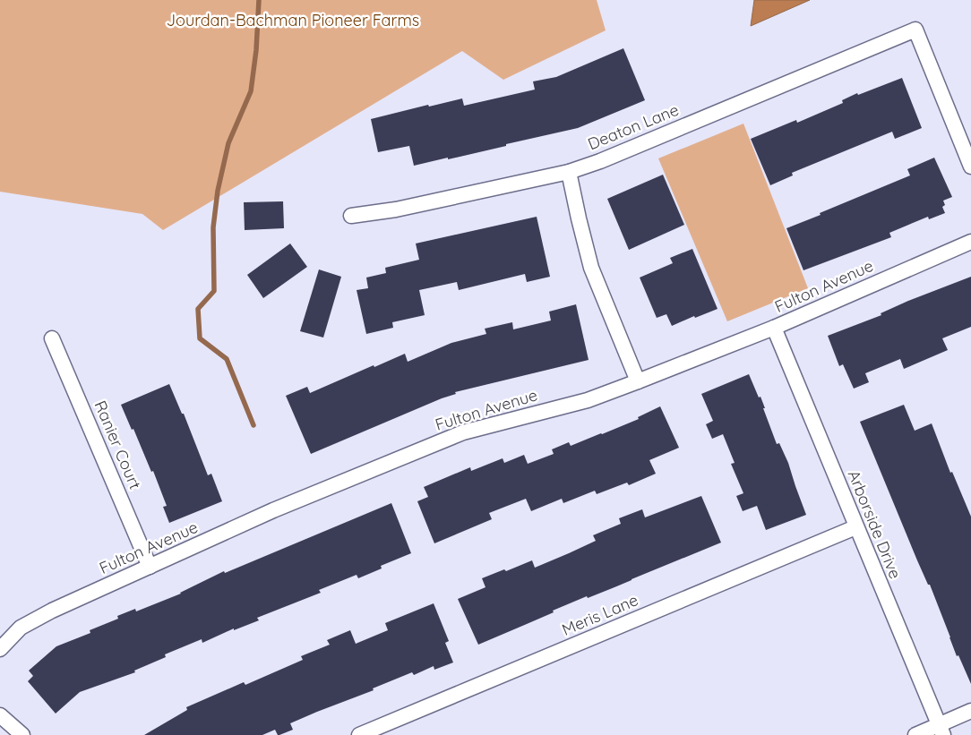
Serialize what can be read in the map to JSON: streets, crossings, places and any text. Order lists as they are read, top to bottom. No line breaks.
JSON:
{"streets":{"street":["Deaton Lane","Fulton Avenue","Ranier Court","Arborside Drive","Meris Lane"]},"crossings":[["Fulton Avenue","Ranier Court"],["Fulton Avenue","Arborside Drive"],["Arborside Drive","Meris Lane"]],"parks":["Jourdan-Bachman Pioneer Farms"]}
